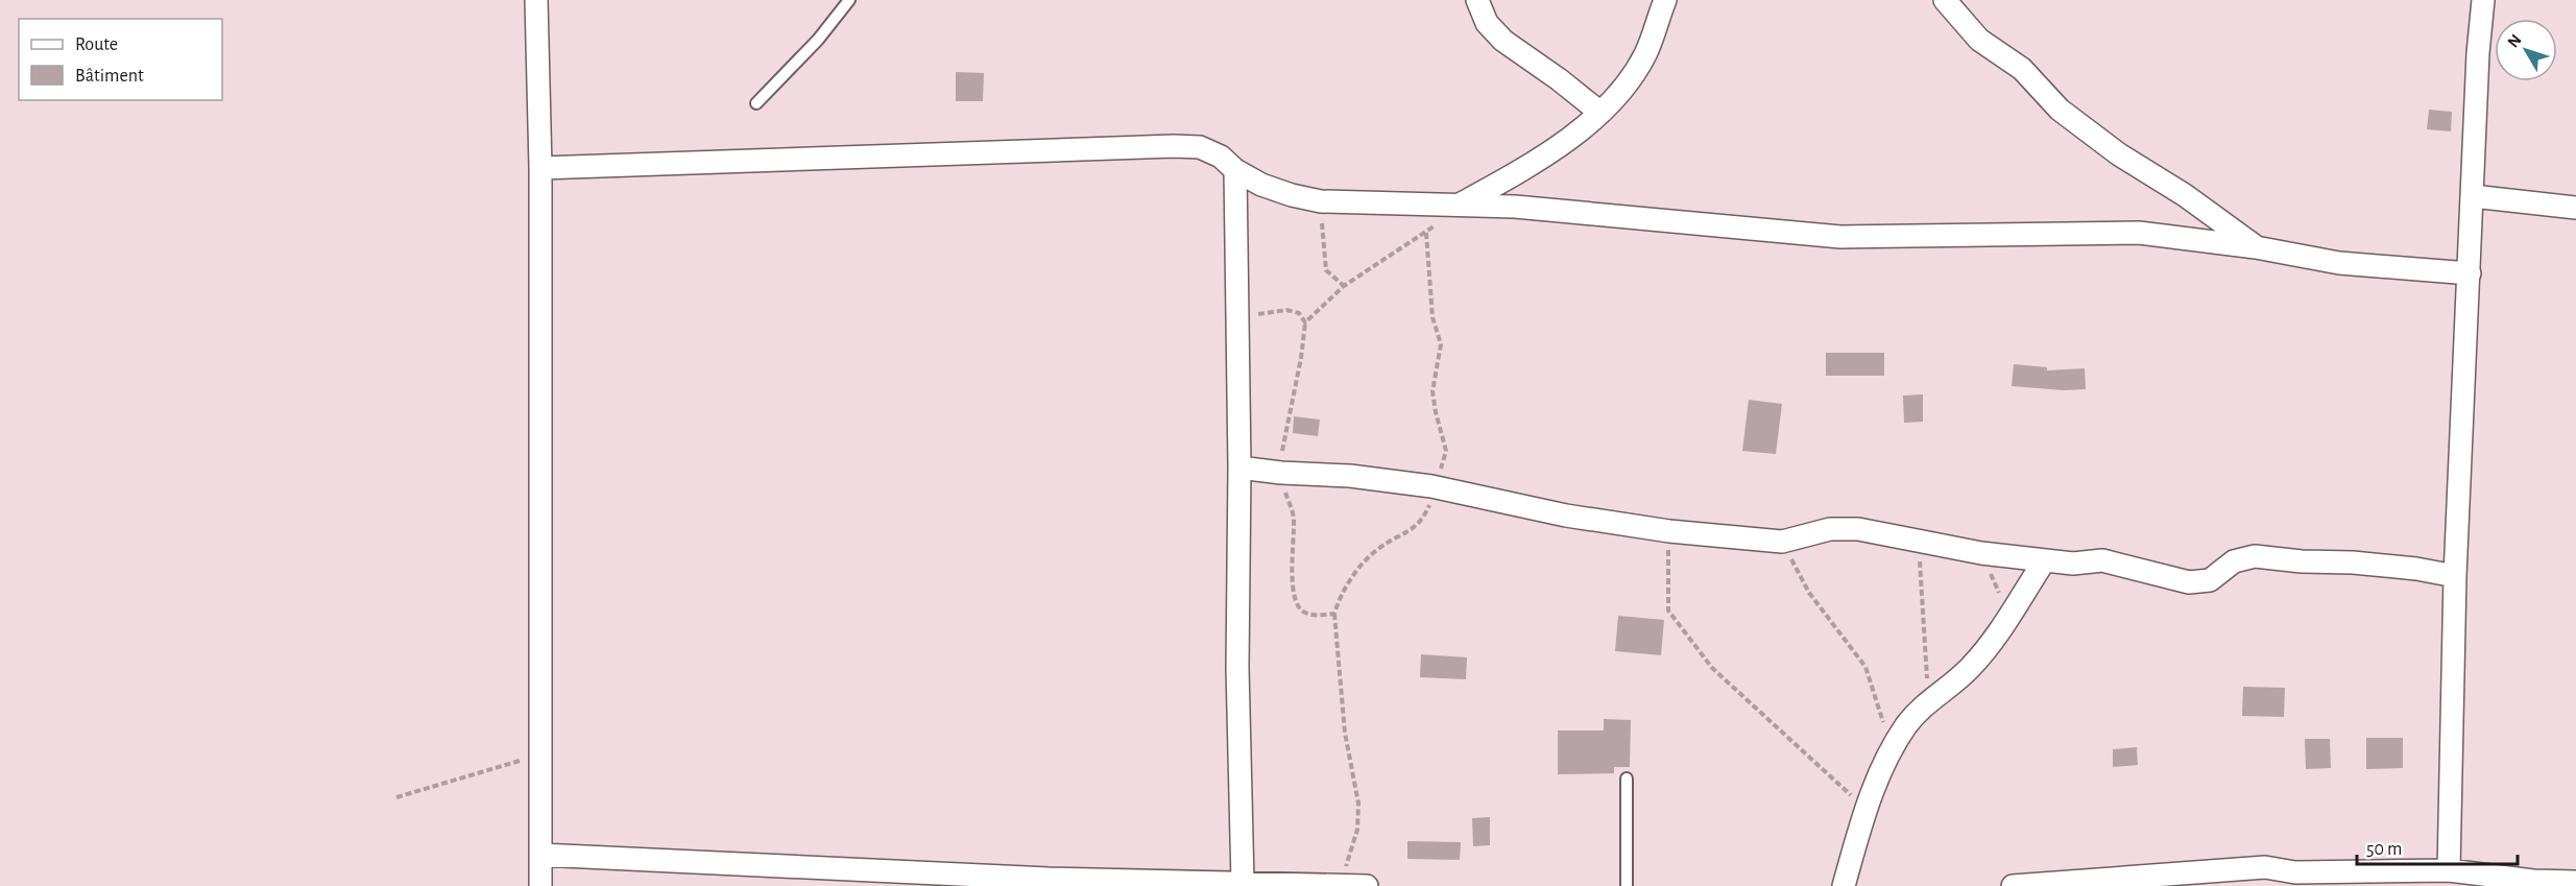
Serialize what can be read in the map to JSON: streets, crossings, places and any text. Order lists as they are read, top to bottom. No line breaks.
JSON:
{"legend":["Route","Bâtiment"],"scale_bar":"50 m","north":"top left"}
